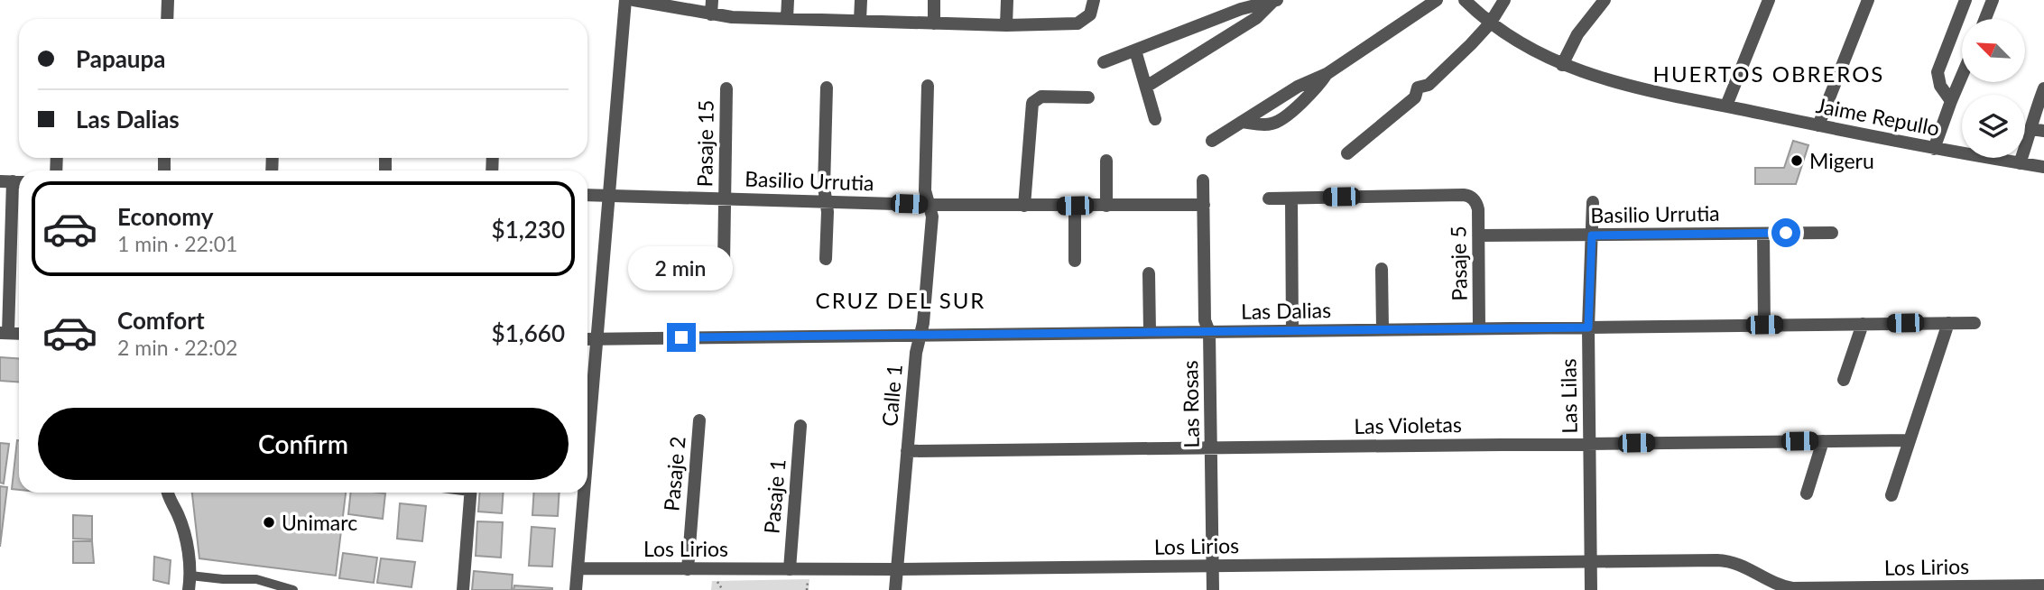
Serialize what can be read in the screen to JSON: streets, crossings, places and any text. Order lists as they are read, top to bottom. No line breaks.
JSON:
{"streets":{"street":["Jaime Repullo","Pasaje 15","Basilio Urrutia","Pasaje 5","Las Dalias","Calle 1","Las Lilas","Las Rosas","Las Violetas","Pasaje 2","Pasaje 1","Los Lirios"]},"crossings":[["Pasaje 15","Basilio Urrutia"],["Basilio Urrutia","Pasaje 5"],["Basilio Urrutia","Calle 1"],["Basilio Urrutia","Las Lilas"],["Basilio Urrutia","Las Rosas"],["Pasaje 5","Las Dalias"],["Las Dalias","Calle 1"],["Las Dalias","Las Lilas"],["Las Dalias","Las Rosas"],["Calle 1","Las Violetas"],["Calle 1","Los Lirios"],["Las Lilas","Las Violetas"],["Las Lilas","Los Lirios"],["Las Rosas","Las Violetas"],["Las Rosas","Los Lirios"],["Pasaje 2","Los Lirios"],["Pasaje 1","Los Lirios"]],"districts":["HUERTOS OBREROS","CRUZ DEL SUR"],"places":["Migeru","Unimarc"],"north":"top left","page":{"banner":["Papaupa","Las Dalias"],"list":[{"name":"Economy","note":"1 min · 22:01","value":"$1,230"},{"name":"Comfort","note":"2 min · 22:02","value":"$1,660"}],"bubble":"2 min","buttons":"Confirm"}}
